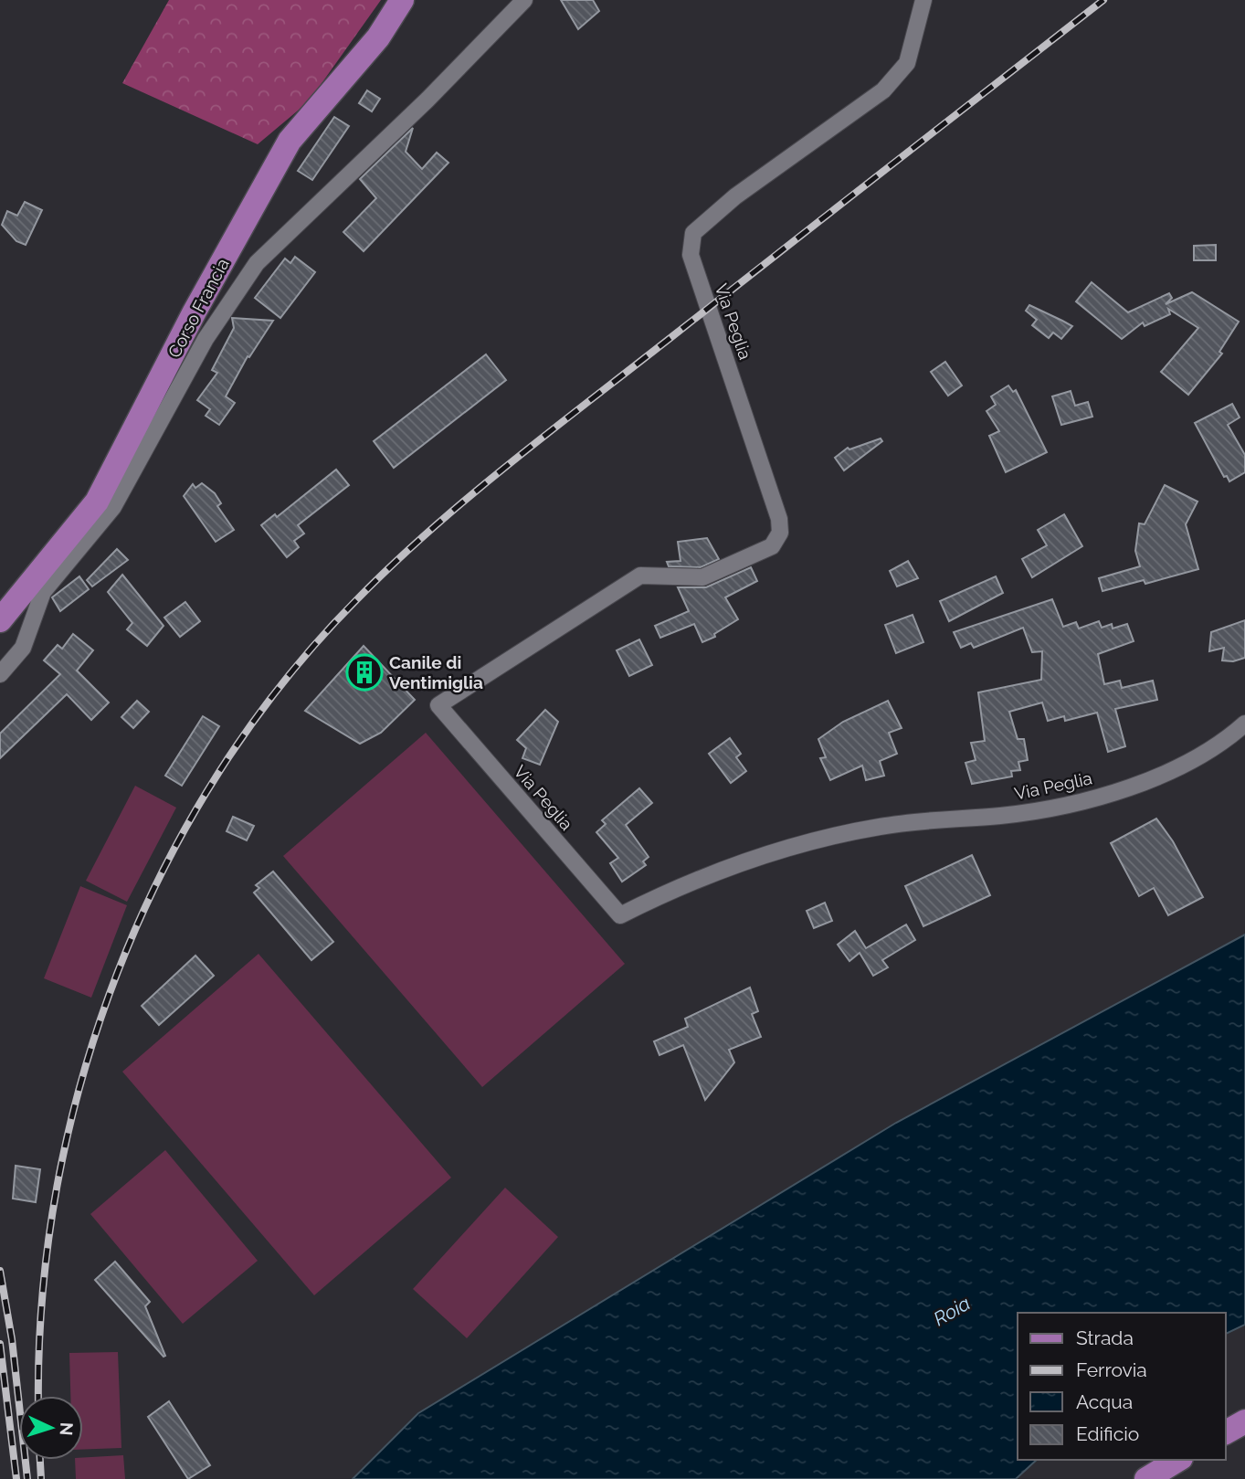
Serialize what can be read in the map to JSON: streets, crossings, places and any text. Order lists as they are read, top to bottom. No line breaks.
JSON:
{"streets":{"main road":["Corso Francia"],"street":["Via Peglia"]},"water":["Roia"],"places":{"building":["Canile di Ventimiglia"]},"legend":["Strada","Ferrovia","Acqua","Edificio"],"north":"right"}
